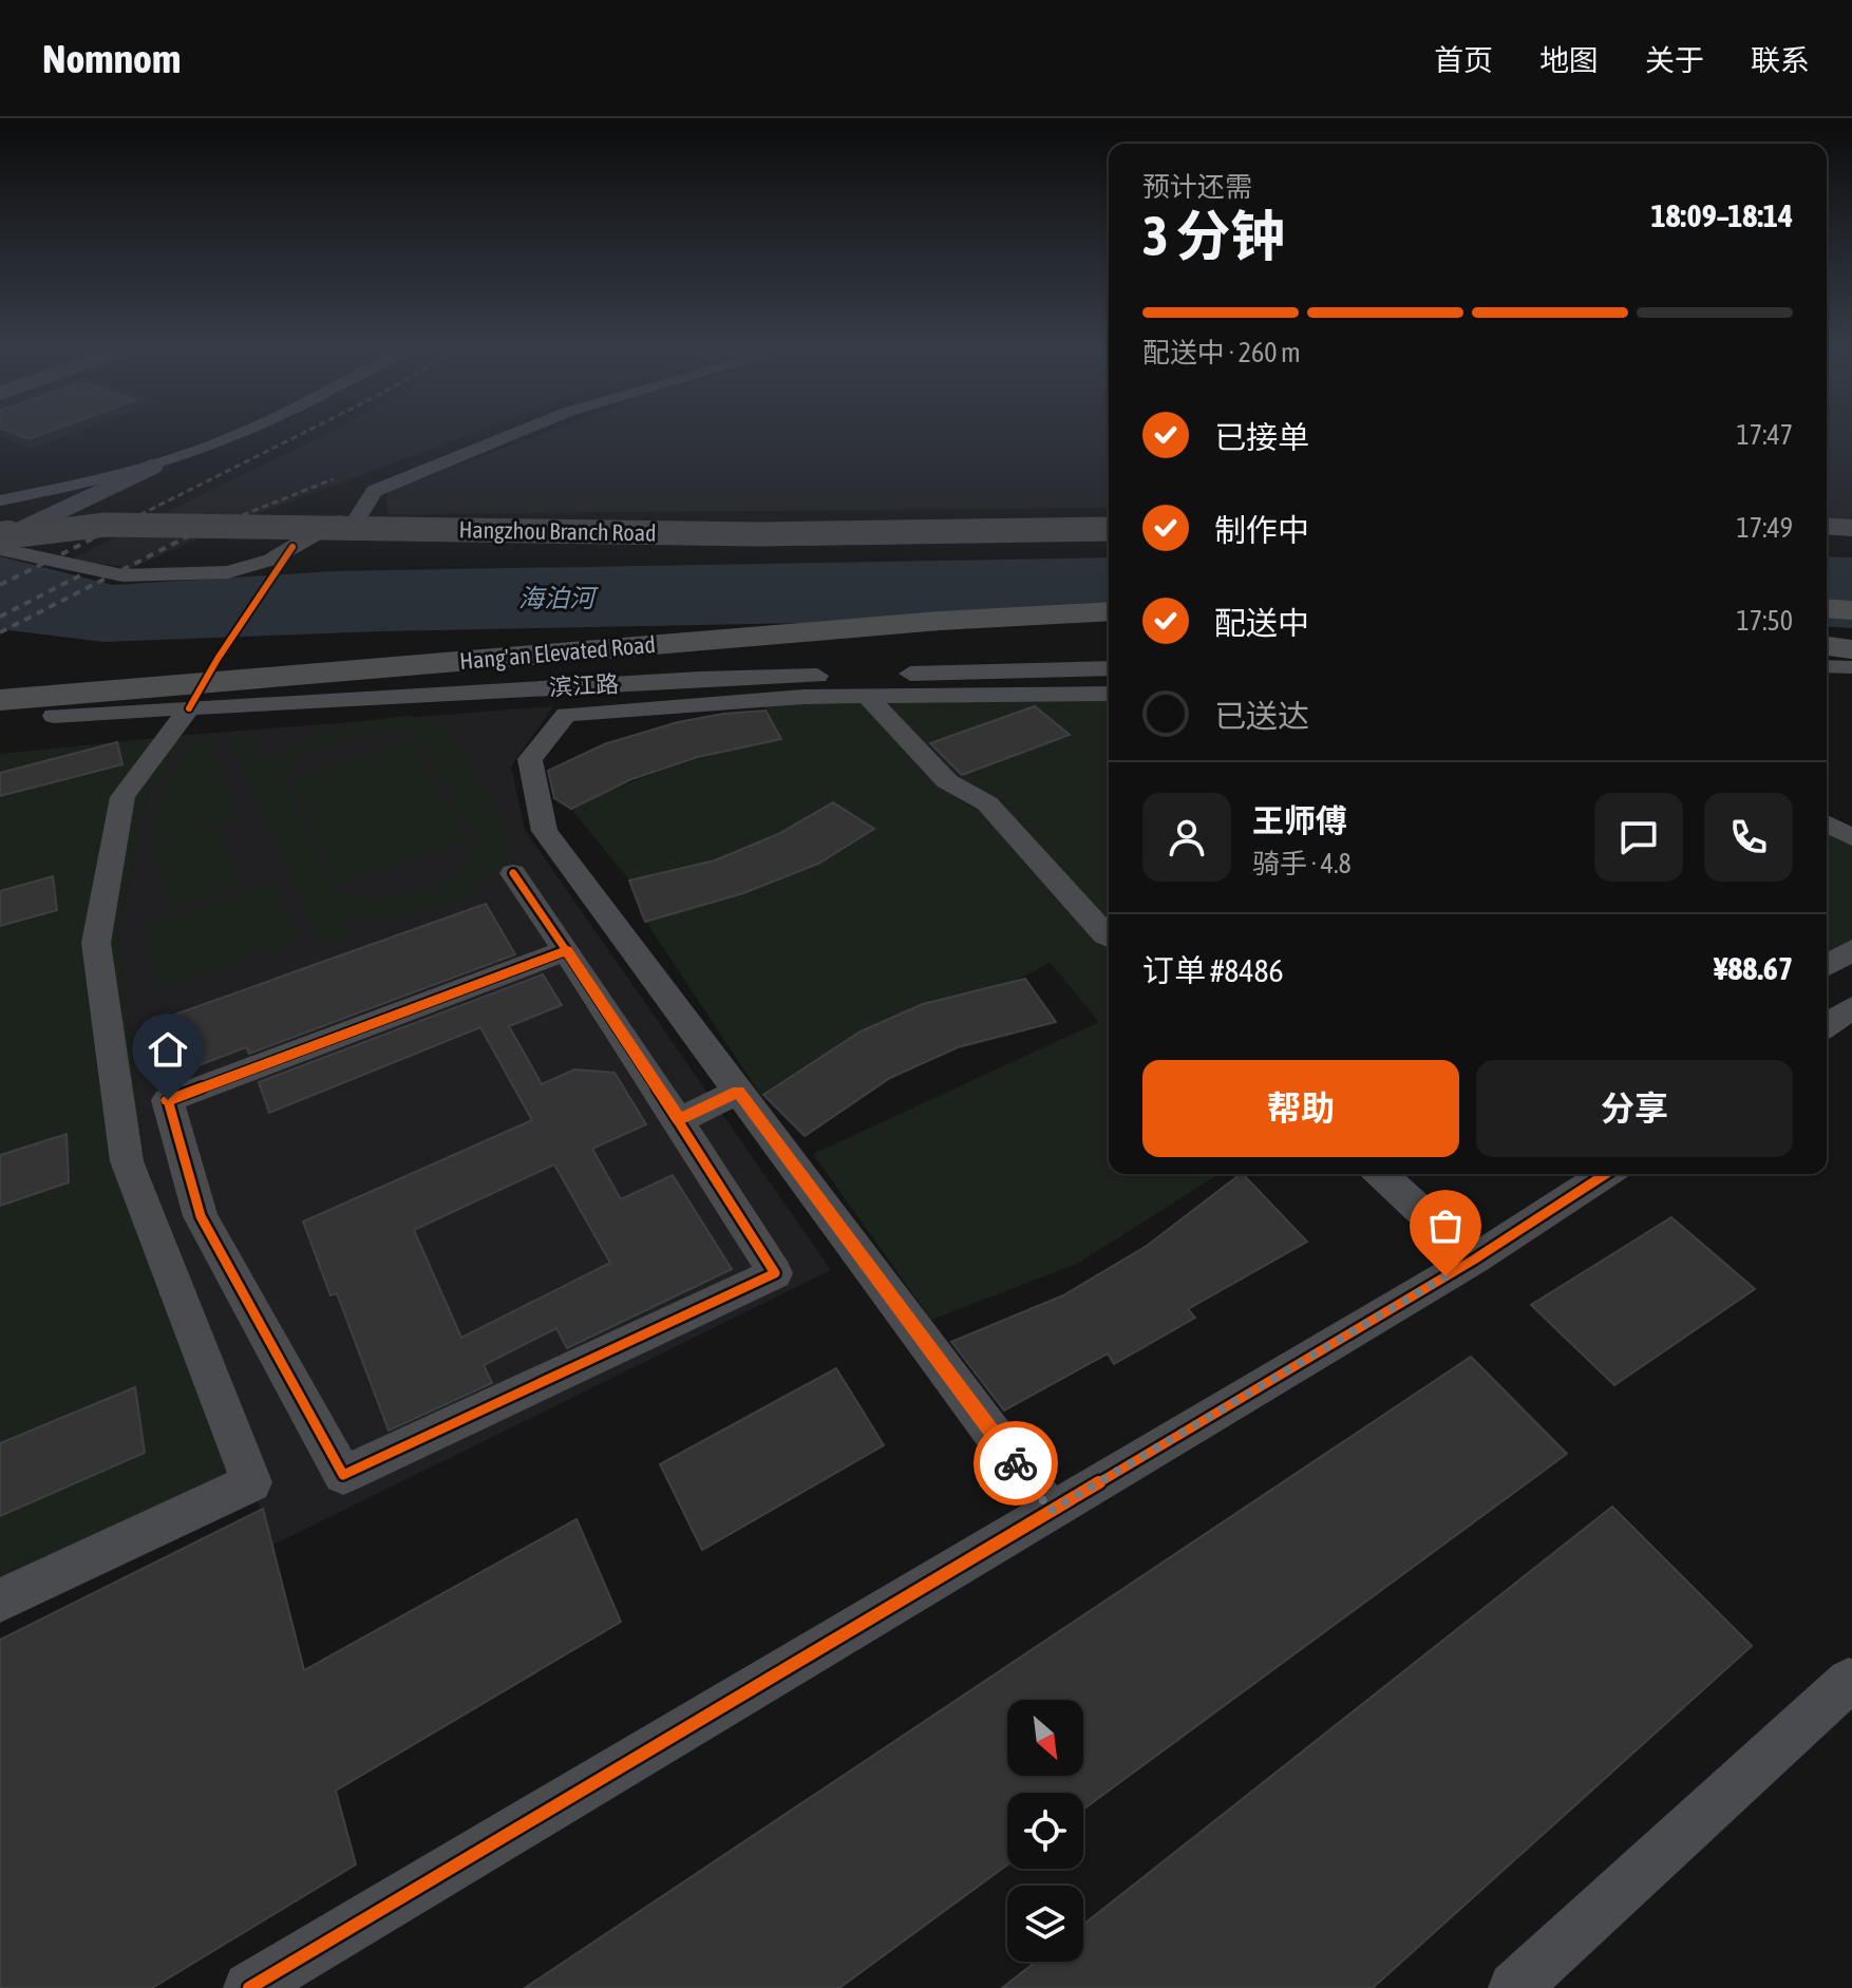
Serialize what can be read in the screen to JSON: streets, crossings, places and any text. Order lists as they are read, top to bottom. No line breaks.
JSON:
{"streets":{"highway":["Hang'an Elevated Road"],"main road":["Hangzhou Branch Road"],"street":["滨江路"]},"water":["海泊河"],"north":"bottom right","page":{"header":"Nomnom","nav":["首页","地图","关于","联系"],"heading":["3 分钟","预计还需","18:09–18:14"],"panel":["王师傅","骑手 · 4.8","订单 #8486","¥88.67"],"bar":"配送中 · 260 m","list":[["已接单","17:47"],["制作中","17:49"],["配送中","17:50"],"已送达"],"buttons":["帮助","分享"]}}
